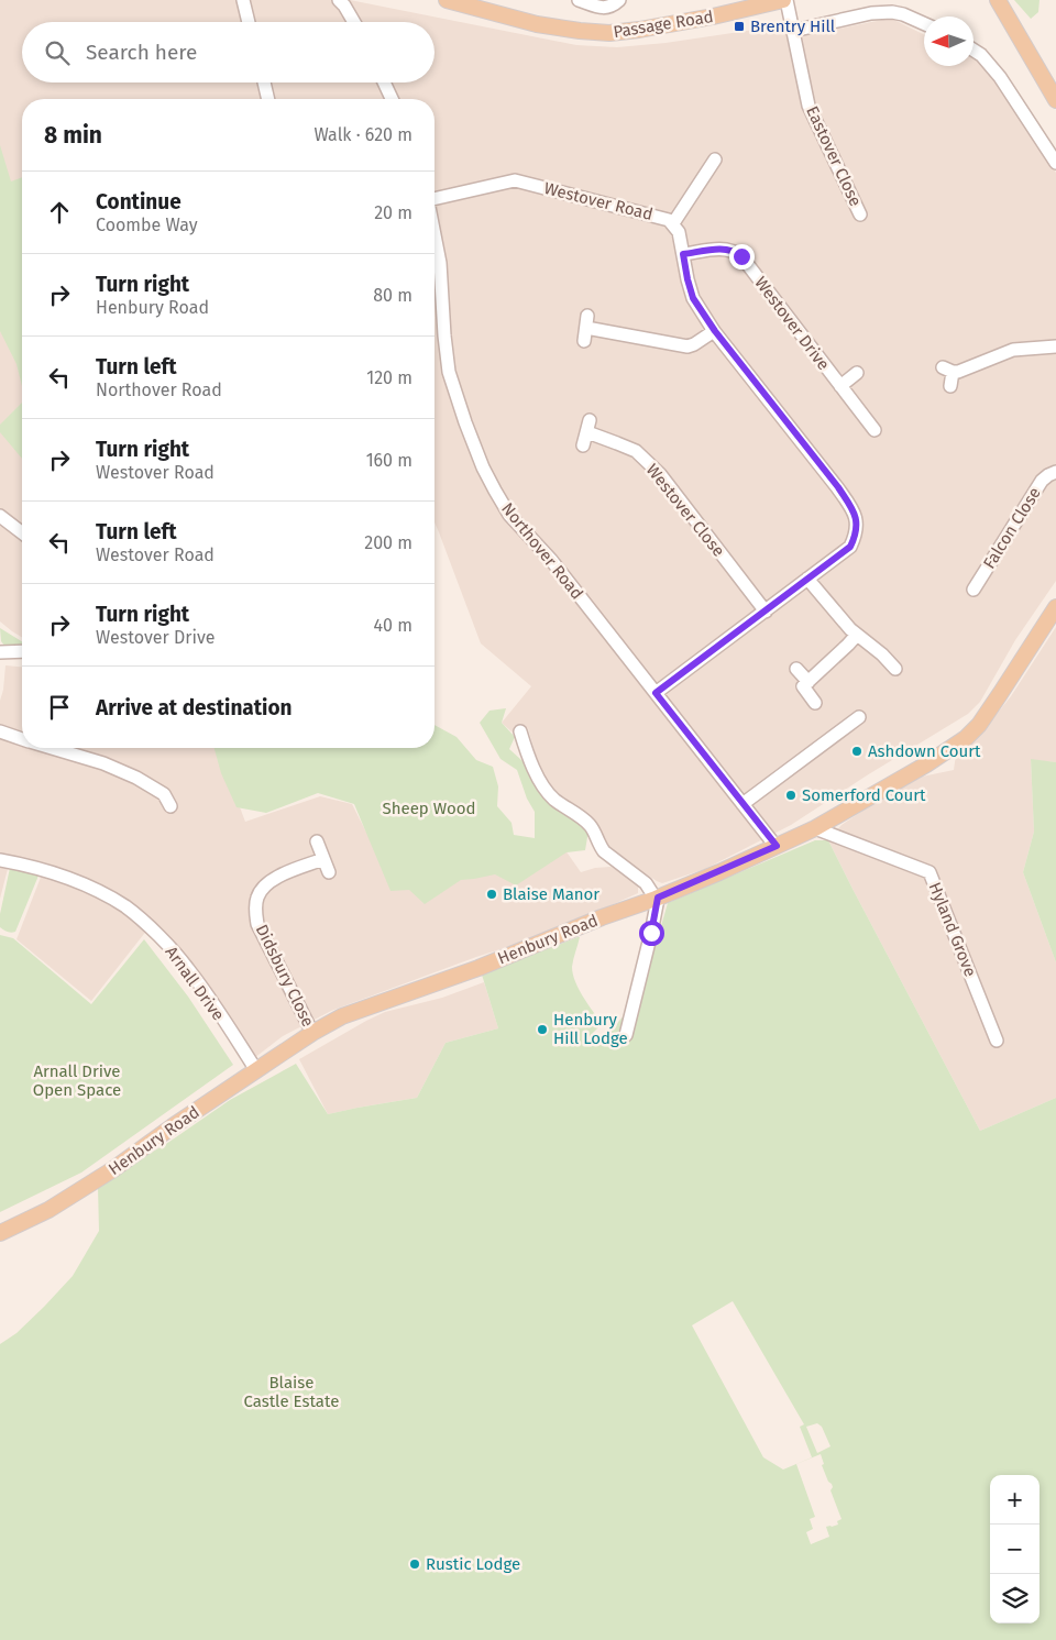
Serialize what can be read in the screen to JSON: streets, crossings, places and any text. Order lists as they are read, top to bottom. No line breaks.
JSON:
{"streets":{"main road":["Passage Road","Henbury Road"],"street":["Eastover Close","Westover Road","Westover Drive","Westover Close","Falcon Close","Northover Road","Hyland Grove","Didsbury Close","Arnall Drive"]},"crossings":[["Passage Road","Eastover Close"],["Westover Road","Westover Drive"],["Westover Road","Westover Close"],["Westover Road","Northover Road"],["Northover Road","Henbury Road"],["Hyland Grove","Henbury Road"],["Henbury Road","Didsbury Close"],["Henbury Road","Arnall Drive"]],"parks":["Sheep Wood","Arnall Drive Open Space","Blaise Castle Estate"],"places":{"transit":["Brentry Hill"],"other":["Ashdown Court","Somerford Court","Blaise Manor","Henbury Hill Lodge","Rustic Lodge"]},"north":"left","page":{"search":"Search here","heading":["8 min","Walk · 620 m"],"list":[["Continue","Coombe Way","20 m"],["Turn right","Henbury Road","80 m"],["Turn left","Northover Road","120 m"],["Turn right","Westover Road","160 m"],["Turn left","Westover Road","200 m"],["Turn right","Westover Drive","40 m"],"Arrive at destination"],"map_buttons":["+","−"]}}
